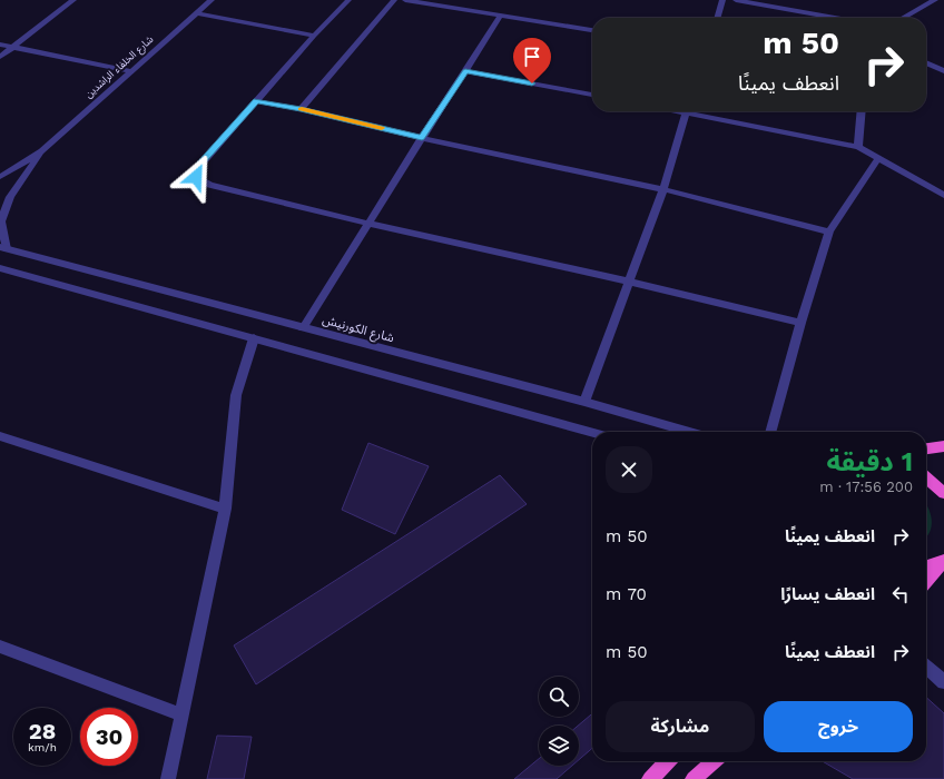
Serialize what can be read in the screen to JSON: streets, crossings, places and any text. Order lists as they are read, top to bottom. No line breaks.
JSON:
{"streets":{"street":["شارع الخلفاء الراشدين","شارع الكورنيش"]},"crossings":[["شارع الخلفاء الراشدين","شارع الكورنيش"]],"page":{"turn":["50 m","انعطف يمينًا"],"heading":["1 دقيقة","200 m · 17:56"],"list":[{"name":"انعطف يمينًا","value":"50 m"},{"name":"انعطف يسارًا","value":"70 m"},{"name":"انعطف يمينًا","value":"50 m"}],"buttons":["خروج","مشاركة"],"speed":"28 km/h","limit":"30"}}
